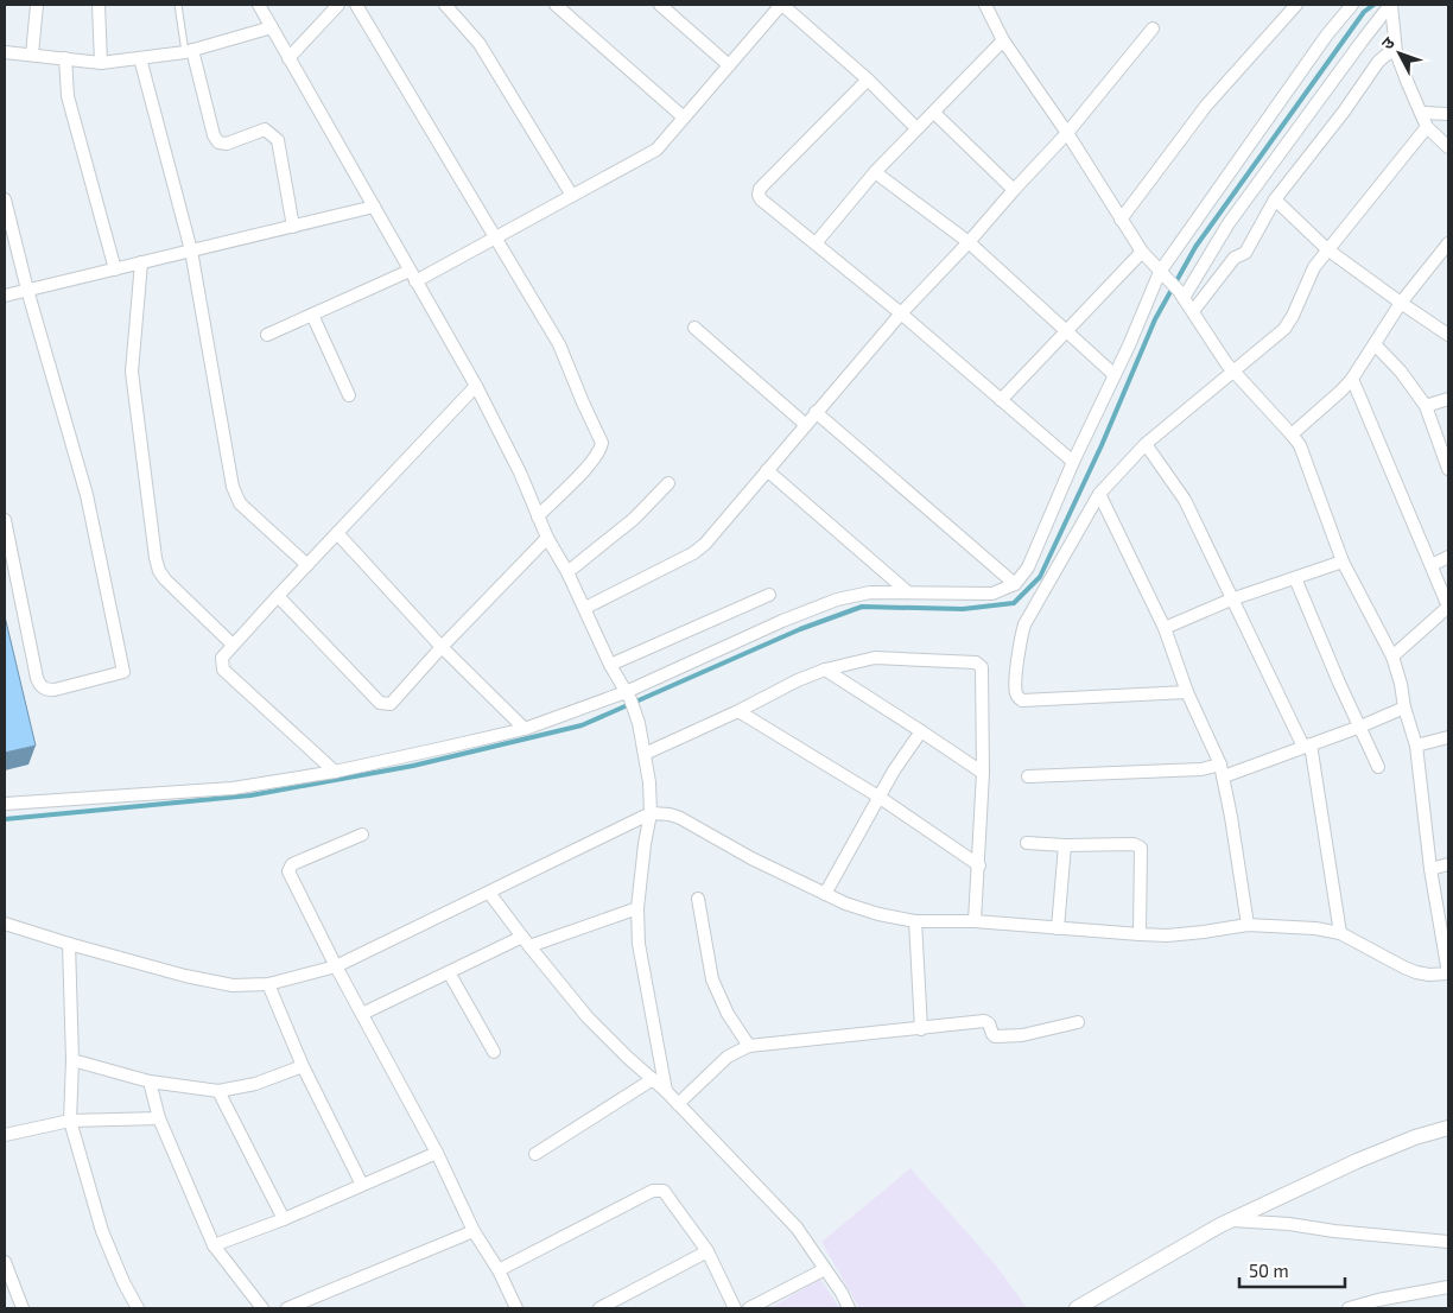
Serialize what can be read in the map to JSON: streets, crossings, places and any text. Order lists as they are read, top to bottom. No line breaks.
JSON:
{"scale_bar":"50 m","north":"top left"}
